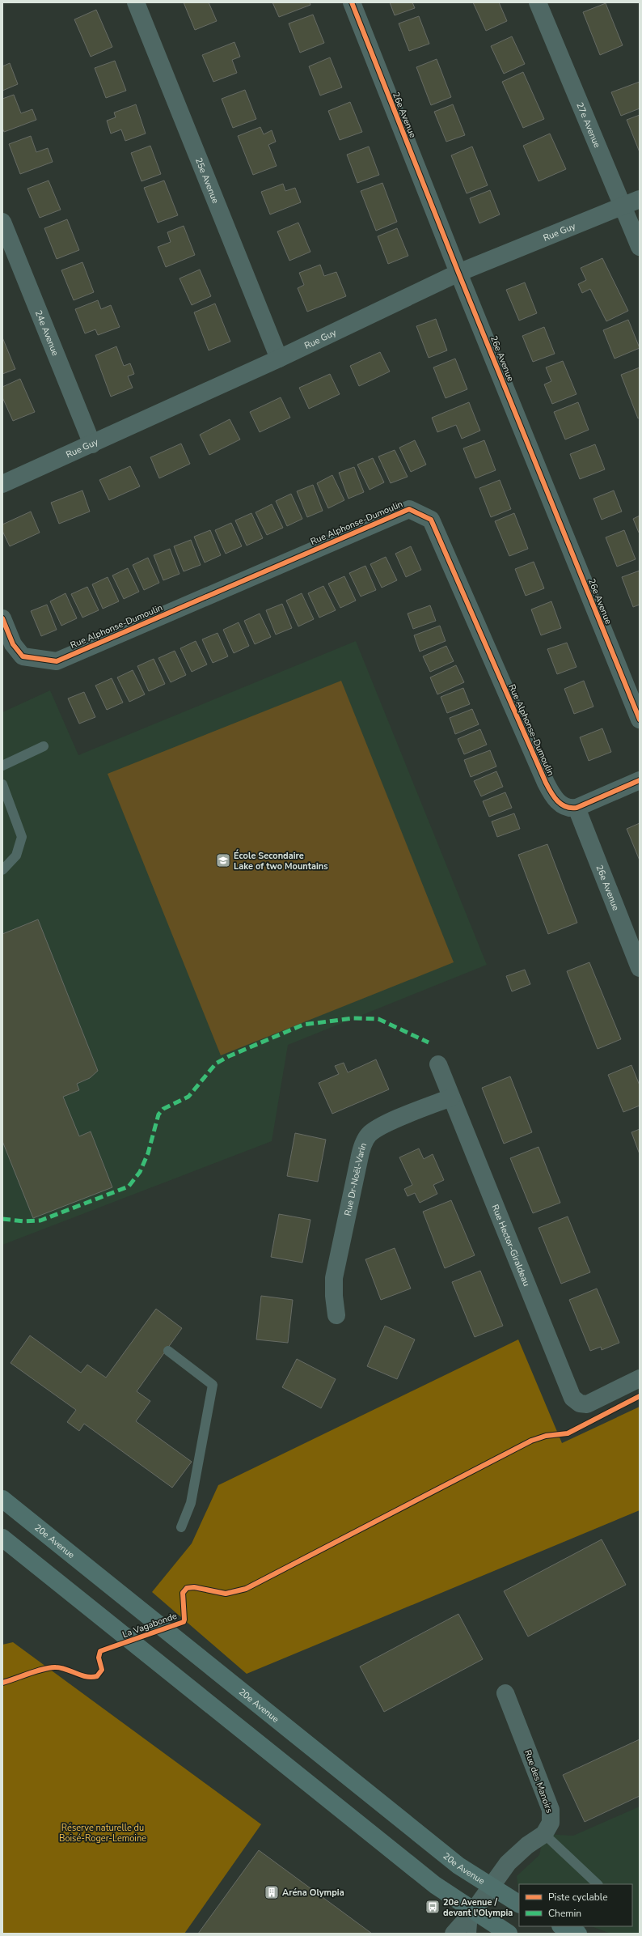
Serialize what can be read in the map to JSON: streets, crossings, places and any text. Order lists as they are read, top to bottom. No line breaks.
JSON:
{"streets":{"street":["26e Avenue","27e Avenue","25e Avenue","Rue Guy","24e Avenue","Rue Alphonse-Dumoulin","Rue Dr-Noël-Varin","Rue Hector-Giraldeau","20e Avenue","Rue des Manoirs"],"cycle path":["La Vagabonde"]},"crossings":[["26e Avenue","Rue Guy"],["26e Avenue","Rue Alphonse-Dumoulin"],["27e Avenue","Rue Guy"],["25e Avenue","Rue Guy"],["Rue Guy","24e Avenue"],["Rue Dr-Noël-Varin","Rue Hector-Giraldeau"],["20e Avenue","Rue des Manoirs"]],"parks":["Réserve naturelle du Boisé-Roger-Lemoine"],"places":{"school or university":["École Secondaire Lake of two Mountains"],"building":["Aréna Olympia"],"bus stop":["20e Avenue / devant l'Olympia"]},"legend":["Piste cyclable","Chemin"]}
